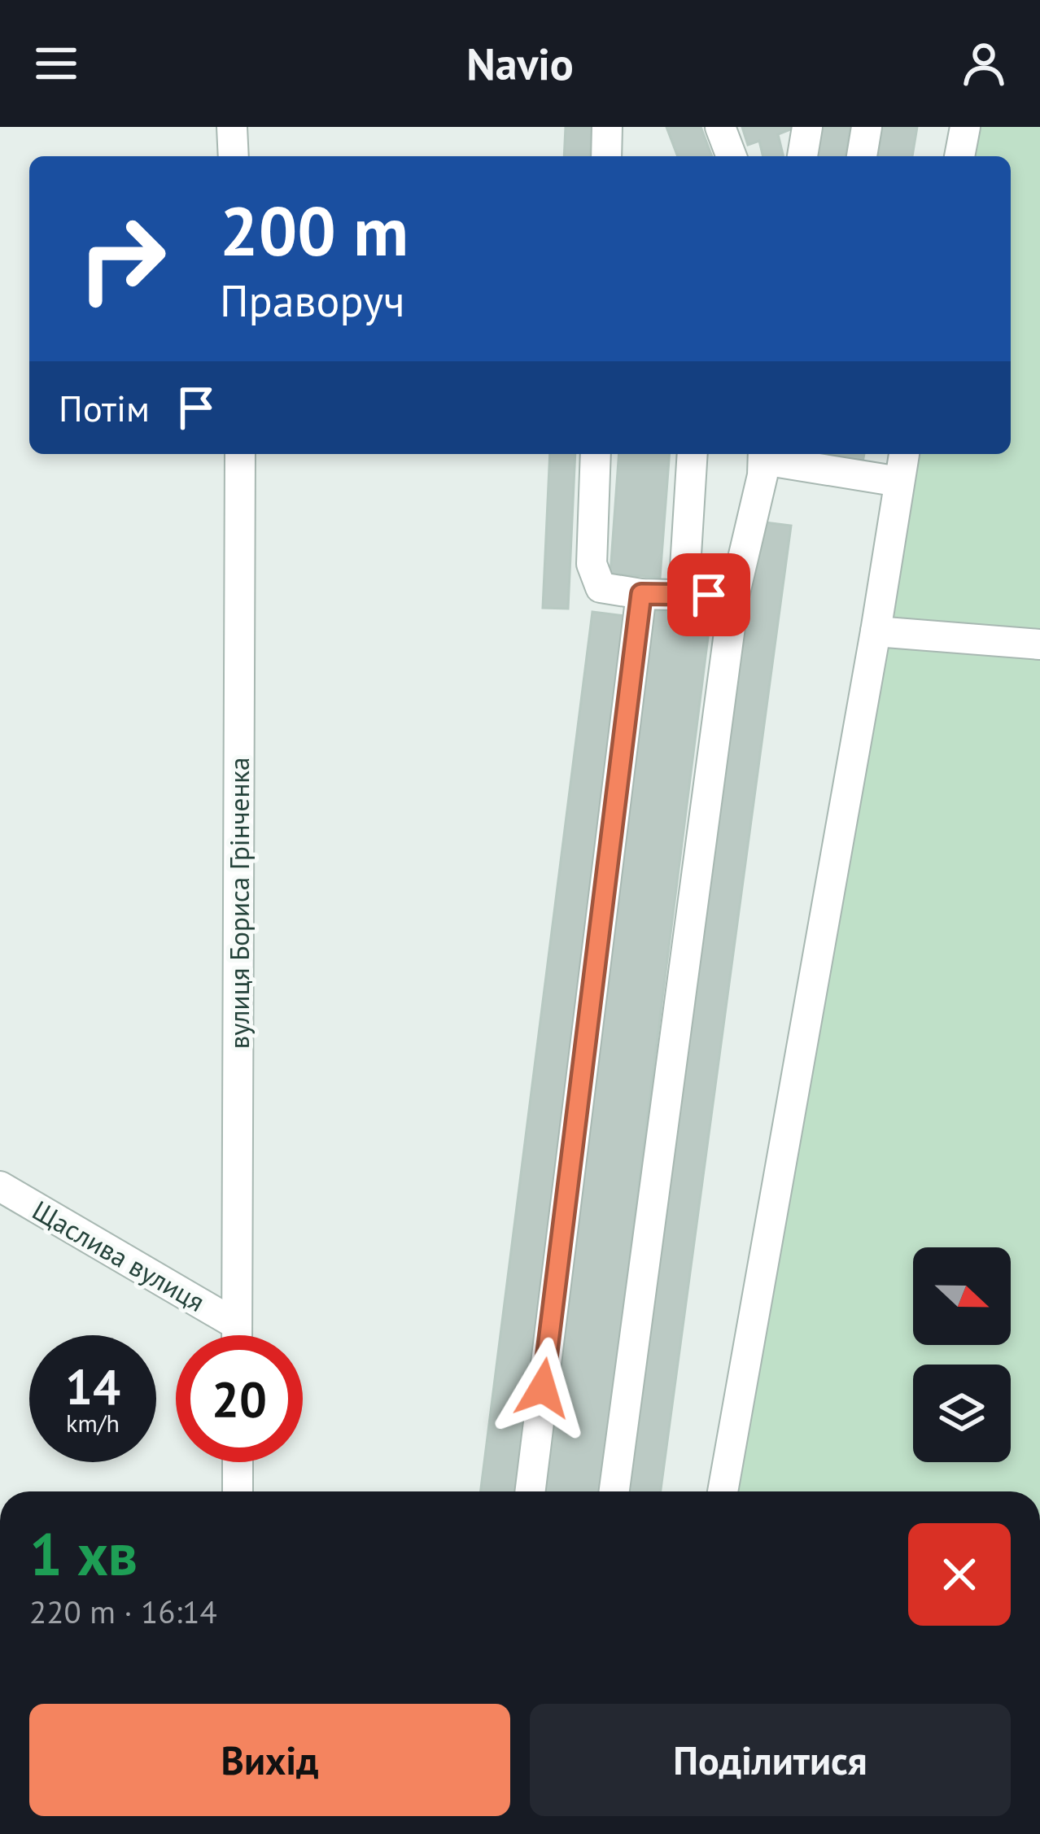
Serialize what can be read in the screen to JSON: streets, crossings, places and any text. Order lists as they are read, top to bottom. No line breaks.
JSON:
{"streets":{"street":["вулиця Бориса Грінченка","Щаслива вулиця"]},"crossings":[["вулиця Бориса Грінченка","Щаслива вулиця"]],"north":"right","page":{"header":"Navio","turn":["200 m","Праворуч"],"then":"Потім","speed":"14 km/h","limit":"20","heading":["1 хв","220 m · 16:14"],"buttons":["Вихід","Поділитися"]}}
